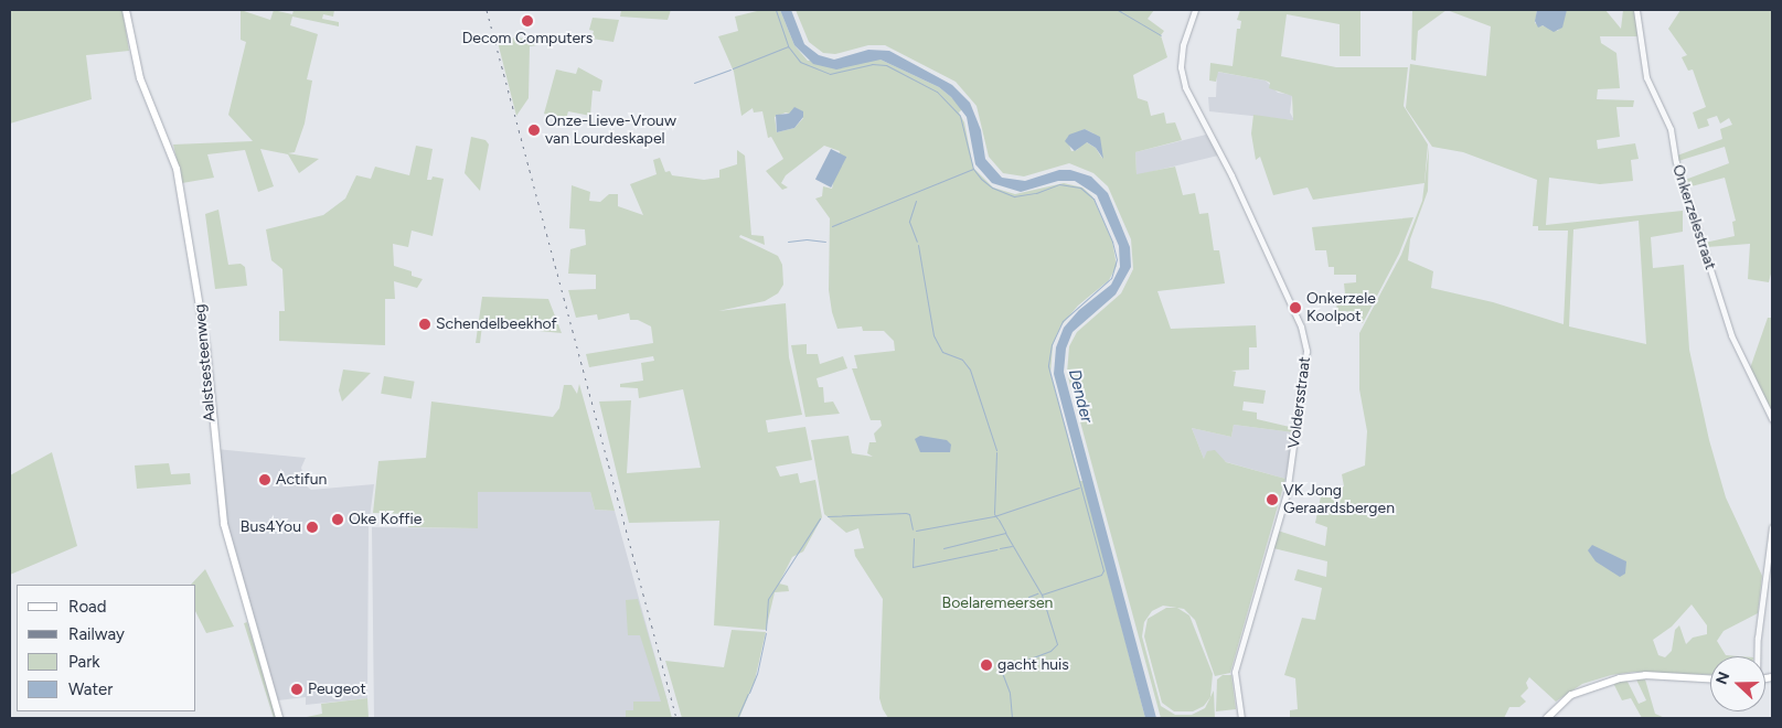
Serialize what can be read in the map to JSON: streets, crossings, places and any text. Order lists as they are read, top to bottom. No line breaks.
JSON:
{"streets":{"main road":["Aalstsesteenweg"],"street":["Onkerzelestraat","Voldersstraat"]},"water":["Dender"],"parks":["Boelaremeersen"],"places":["Decom Computers","Onze-Lieve-Vrouw van Lourdeskapel","Onkerzele Koolpot","Schendelbeekhof","Actifun","VK Jong Geraardsbergen","Oke Koffie","Bus4You","gacht huis","Peugeot"],"legend":["Road","Railway","Park","Water"],"north":"left"}
